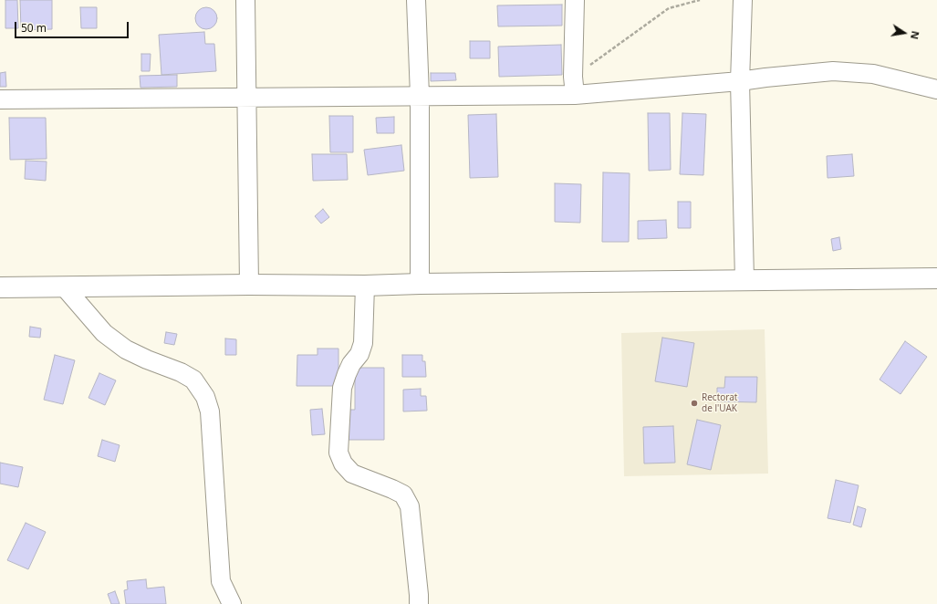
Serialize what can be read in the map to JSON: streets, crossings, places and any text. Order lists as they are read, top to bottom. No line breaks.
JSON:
{"places":["Rectorat de l'UAK"],"scale_bar":"50 m","north":"right"}
